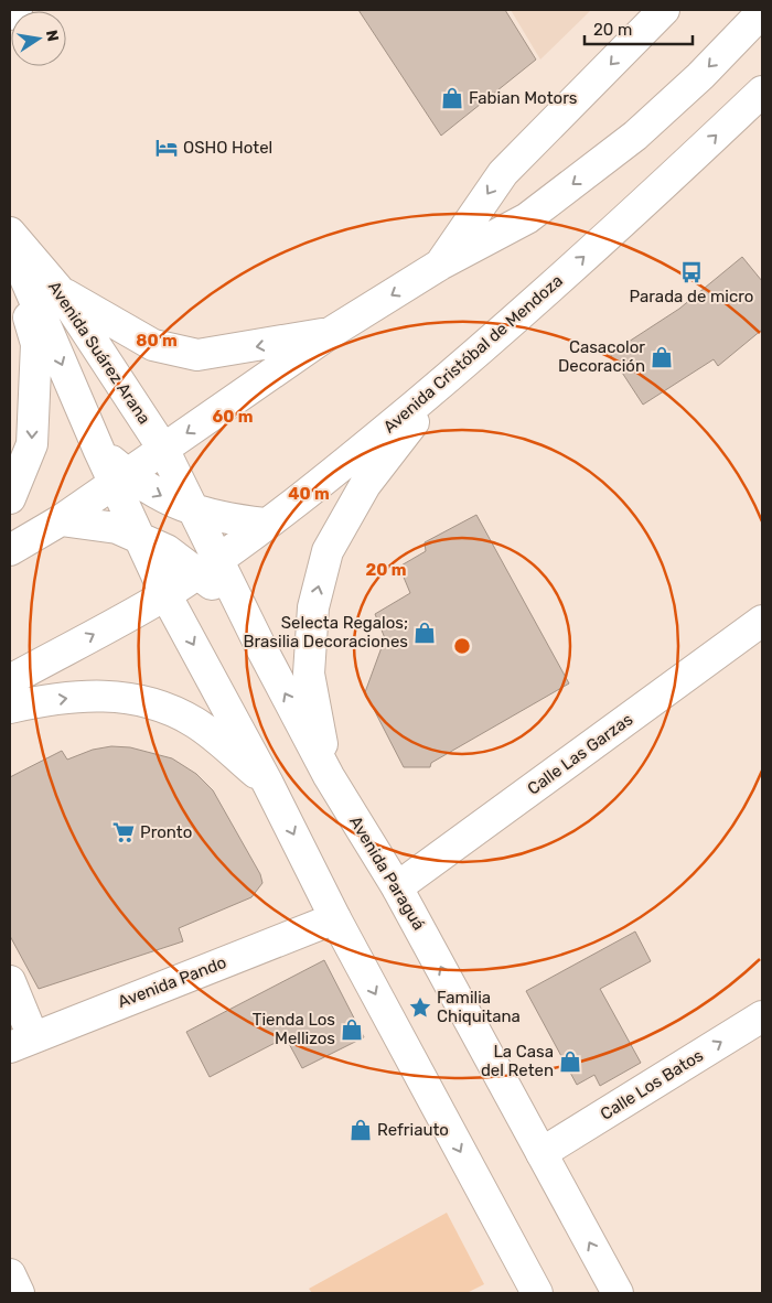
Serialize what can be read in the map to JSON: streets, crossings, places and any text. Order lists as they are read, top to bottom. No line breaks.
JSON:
{"streets":{"main road":["Avenida Suárez Arana","Avenida Cristóbal de Mendoza","Calle Las Garzas","Avenida Paraguá","Avenida Pando","Calle Los Batos"]},"crossings":[["Avenida Suárez Arana","Avenida Paraguá"],["Avenida Cristóbal de Mendoza","Avenida Paraguá"],["Calle Las Garzas","Avenida Paraguá"],["Avenida Paraguá","Calle Los Batos"]],"one_way":["Calle Los Batos"],"places":{"shop":["Fabian Motors","Casacolor Decoración","Selecta Regalos; Brasilia Decoraciones","Tienda Los Mellizos","La Casa del Reten","Refriauto"],"hotel":["OSHO Hotel"],"bus stop":["Parada de micro"],"supermarket":["Pronto"],"place":["Familia Chiquitana"]},"scale_bar":"20 m","north":"right","rings":["80 m","60 m","40 m","20 m"]}
